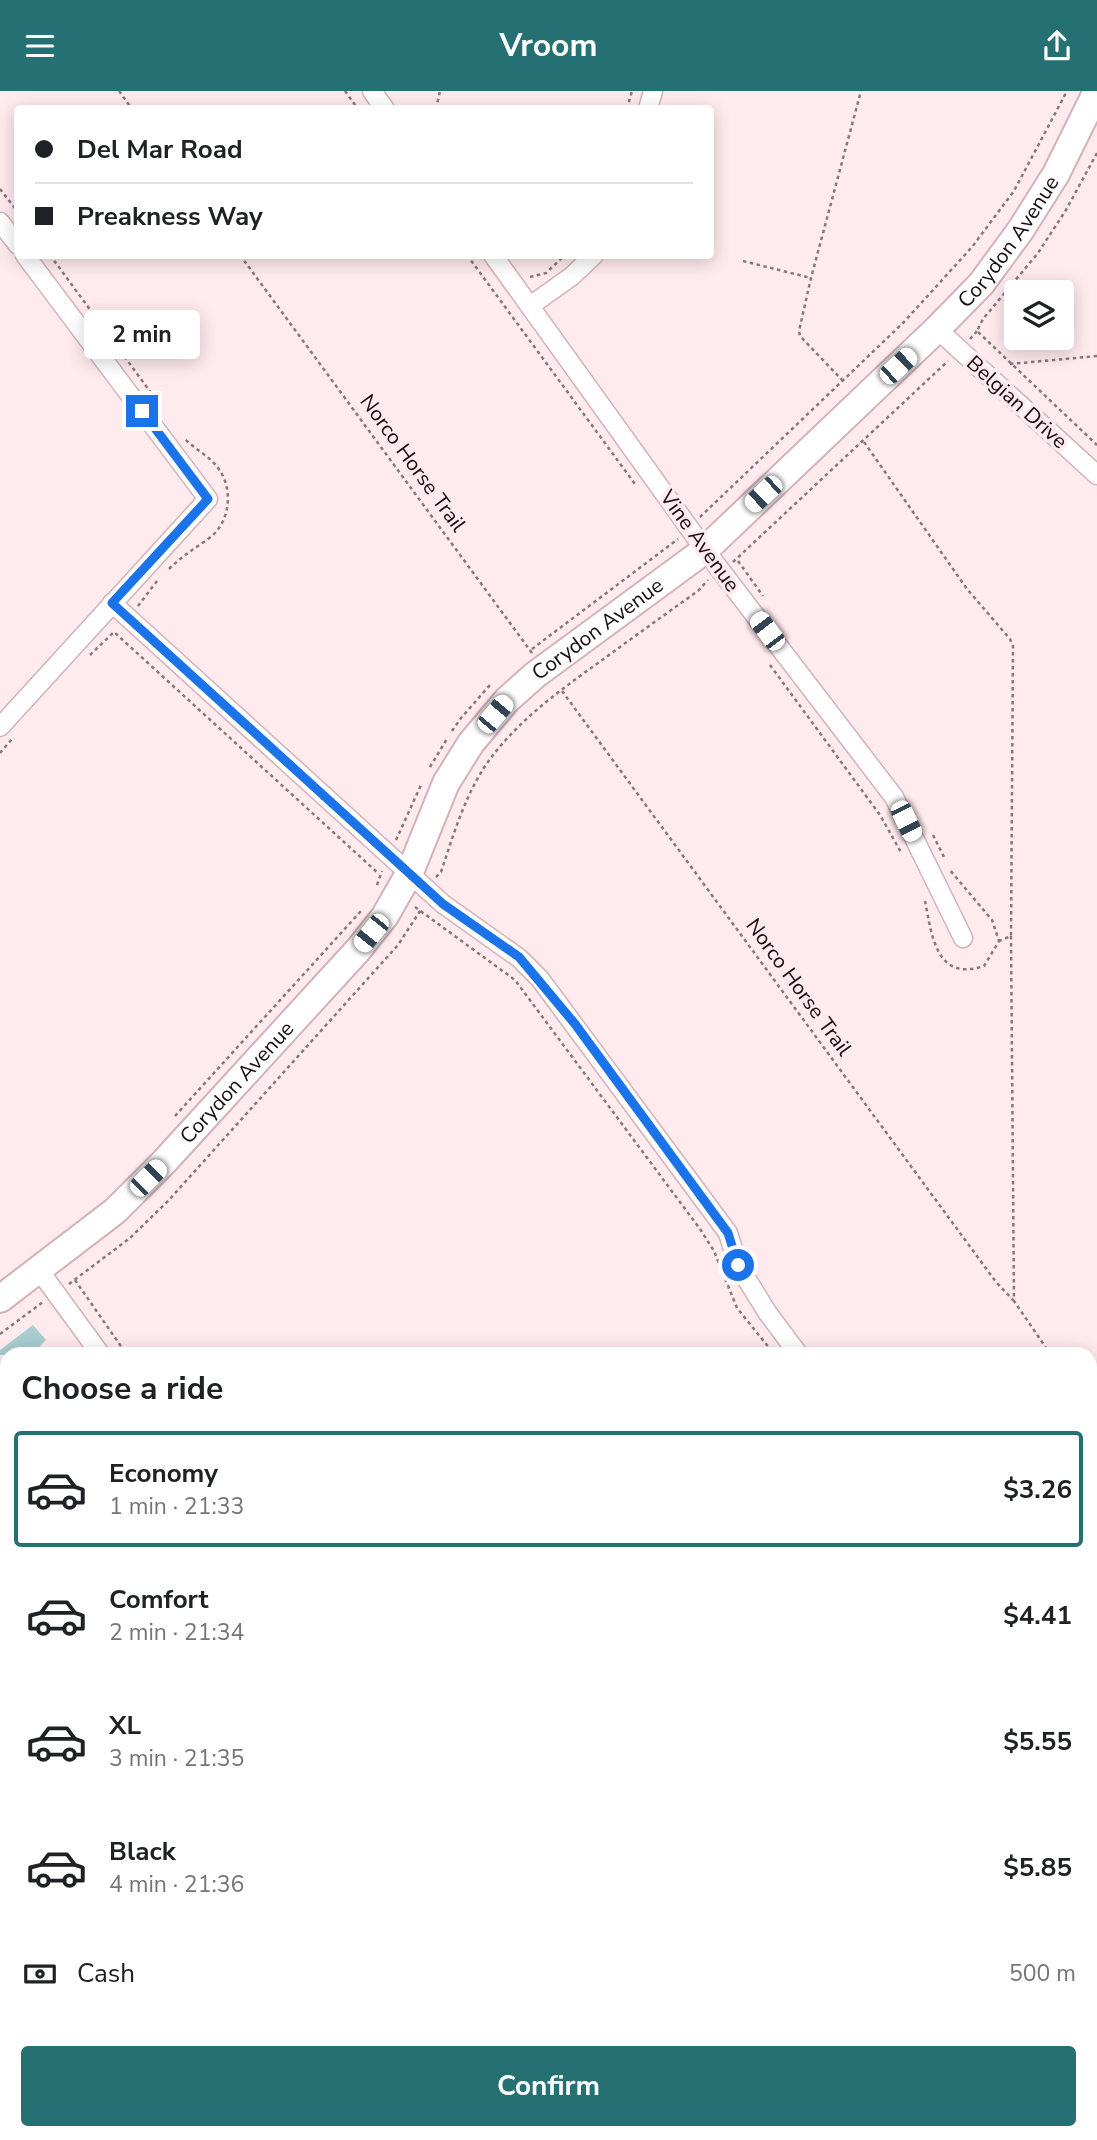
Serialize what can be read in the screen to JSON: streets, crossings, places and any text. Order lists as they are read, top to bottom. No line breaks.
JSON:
{"streets":{"main road":["Corydon Avenue"],"street":["Belgian Drive","Vine Avenue"],"path":["Norco Horse Trail"]},"crossings":[["Corydon Avenue","Belgian Drive"],["Corydon Avenue","Norco Horse Trail"],["Corydon Avenue","Vine Avenue"]],"page":{"header":"Vroom","banner":["Del Mar Road","Preakness Way"],"bubble":"2 min","heading":"Choose a ride","list":[{"name":"Economy","note":"1 min · 21:33","value":"$3.26"},{"name":"Comfort","note":"2 min · 21:34","value":"$4.41"},{"name":"XL","note":"3 min · 21:35","value":"$5.55"},{"name":"Black","note":"4 min · 21:36","value":"$5.85"}],"pay":["Cash","500 m"],"buttons":"Confirm"}}
